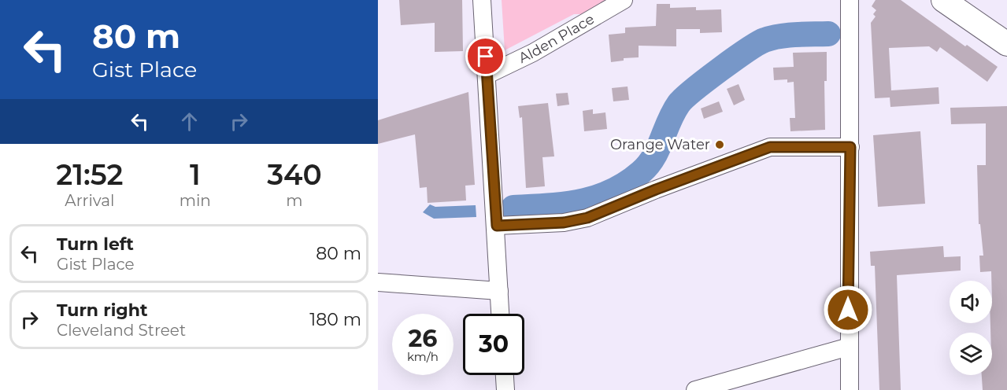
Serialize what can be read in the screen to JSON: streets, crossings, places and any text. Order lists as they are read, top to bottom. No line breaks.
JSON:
{"streets":{"street":["Alden Place"]},"places":["Orange Water"],"page":{"turn":["80 m","Gist Place"],"eta":["21:52","Arrival","1","min","340","m"],"list":[{"name":"Turn left","note":"Gist Place","value":"80 m"},{"name":"Turn right","note":"Cleveland Street","value":"180 m"}],"speed":"26 km/h","limit":"30"}}
